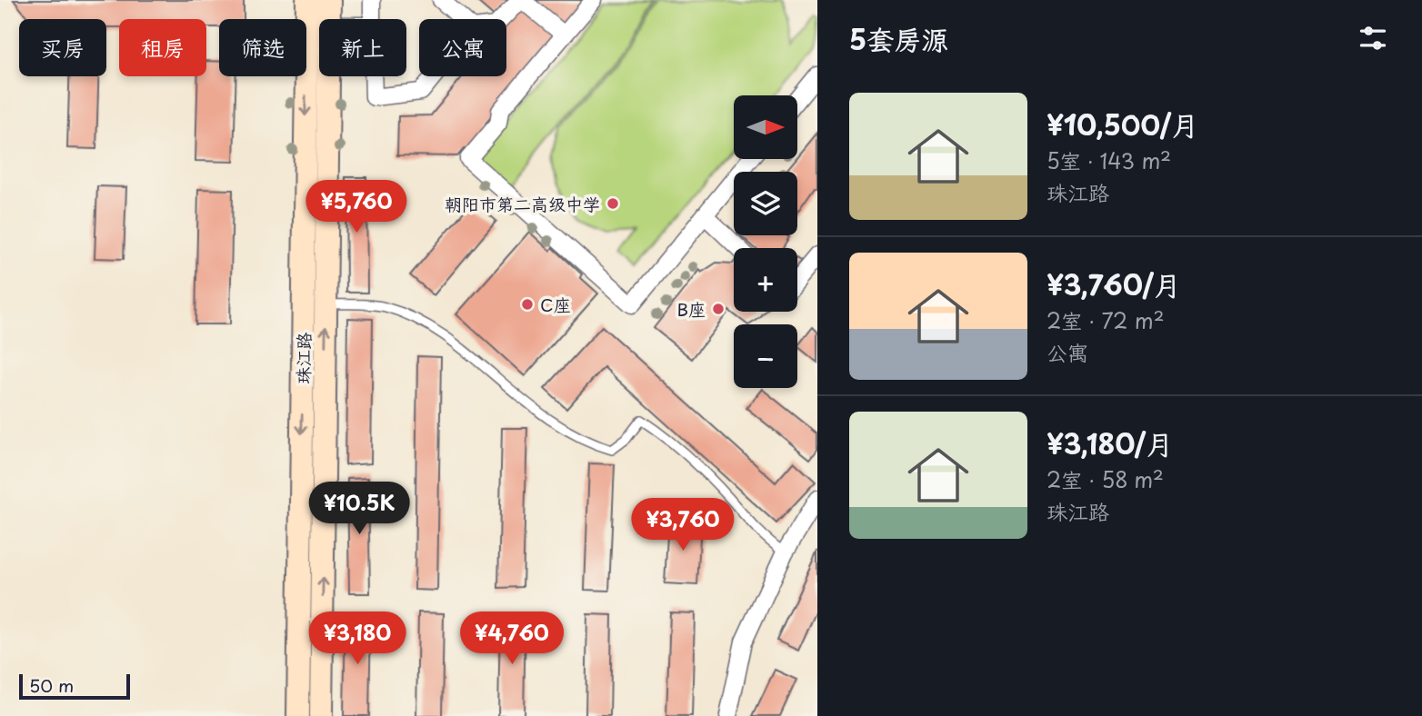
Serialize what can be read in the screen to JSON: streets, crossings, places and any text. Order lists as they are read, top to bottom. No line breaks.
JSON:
{"streets":{"main road":["珠江路"]},"places":["朝阳市第二高级中学","C座","B座"],"scale_bar":"50 m","north":"right","page":{"heading":"5套房源","chip":["买房","租房","筛选","新上","公寓"],"list":[{"name":"¥10,500/月","note":"5室 · 143 m² · 珠江路"},{"name":"¥3,760/月","note":"2室 · 72 m² · 公寓"},{"name":"¥3,180/月","note":"2室 · 58 m² · 珠江路"}],"map_buttons":["+","−"],"price":["¥5,760","¥10.5K","¥3,760","¥3,180","¥4,760"],"scale":"50 m"}}
